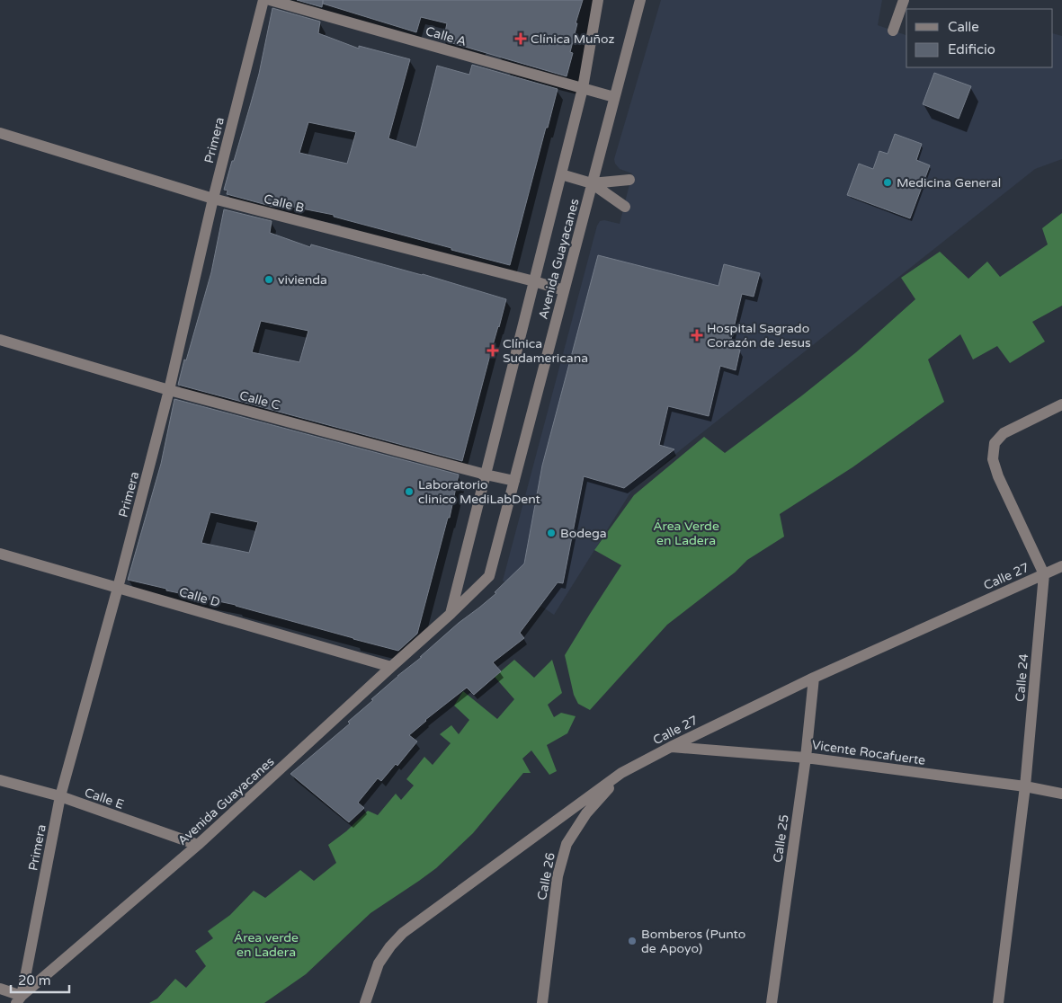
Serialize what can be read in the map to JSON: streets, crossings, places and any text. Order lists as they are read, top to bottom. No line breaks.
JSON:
{"streets":{"street":["Calle A","Primera","Calle B","Avenida Guayacanes","Calle C","Calle 27","Calle D","Calle 24","Vicente Rocafuerte","Calle E","Calle 25","Calle 26"]},"crossings":[["Calle A","Avenida Guayacanes"],["Primera","Calle B"],["Primera","Avenida Guayacanes"],["Primera","Calle C"],["Primera","Calle D"],["Primera","Calle E"],["Calle B","Avenida Guayacanes"],["Avenida Guayacanes","Calle C"],["Avenida Guayacanes","Calle D"],["Avenida Guayacanes","Calle E"],["Calle 27","Calle 24"],["Calle 27","Vicente Rocafuerte"],["Calle 27","Calle 25"],["Calle 27","Calle 26"],["Calle 24","Vicente Rocafuerte"],["Vicente Rocafuerte","Calle 25"]],"parks":["Área Verde en Ladera","Área verde en Ladera"],"places":{"health":["Clínica Muñoz","Hospital Sagrado Corazón de Jesus","Clínica Sudamericana"],"other":["Medicina General","vivienda","Laboratorio clinico MediLabDent","Bodega","Bomberos (Punto de Apoyo)"]},"legend":["Calle","Edificio"],"scale_bar":"20 m"}
